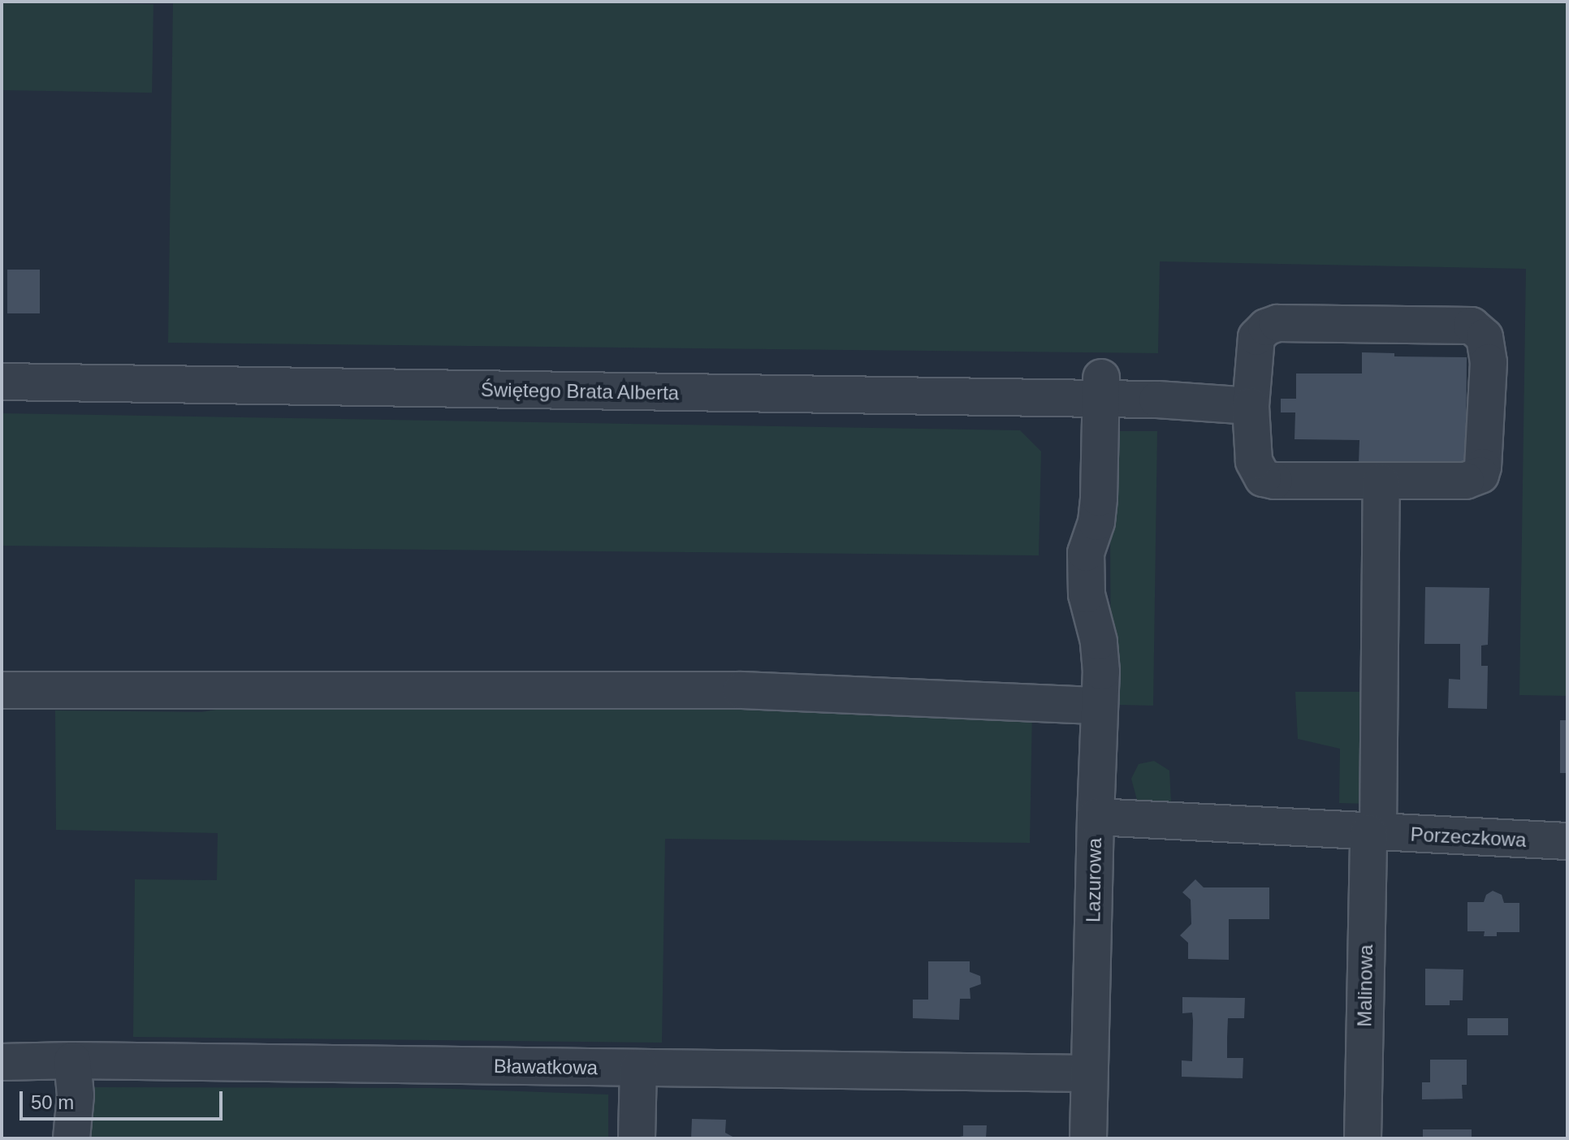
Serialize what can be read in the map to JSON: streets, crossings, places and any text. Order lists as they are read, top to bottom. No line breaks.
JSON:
{"streets":{"street":["Świętego Brata Alberta","Porzeczkowa","Lazurowa","Malinowa","Bławatkowa"]},"crossings":[["Porzeczkowa","Lazurowa"],["Porzeczkowa","Malinowa"],["Lazurowa","Malinowa"],["Lazurowa","Bławatkowa"]],"scale_bar":"50 m"}
